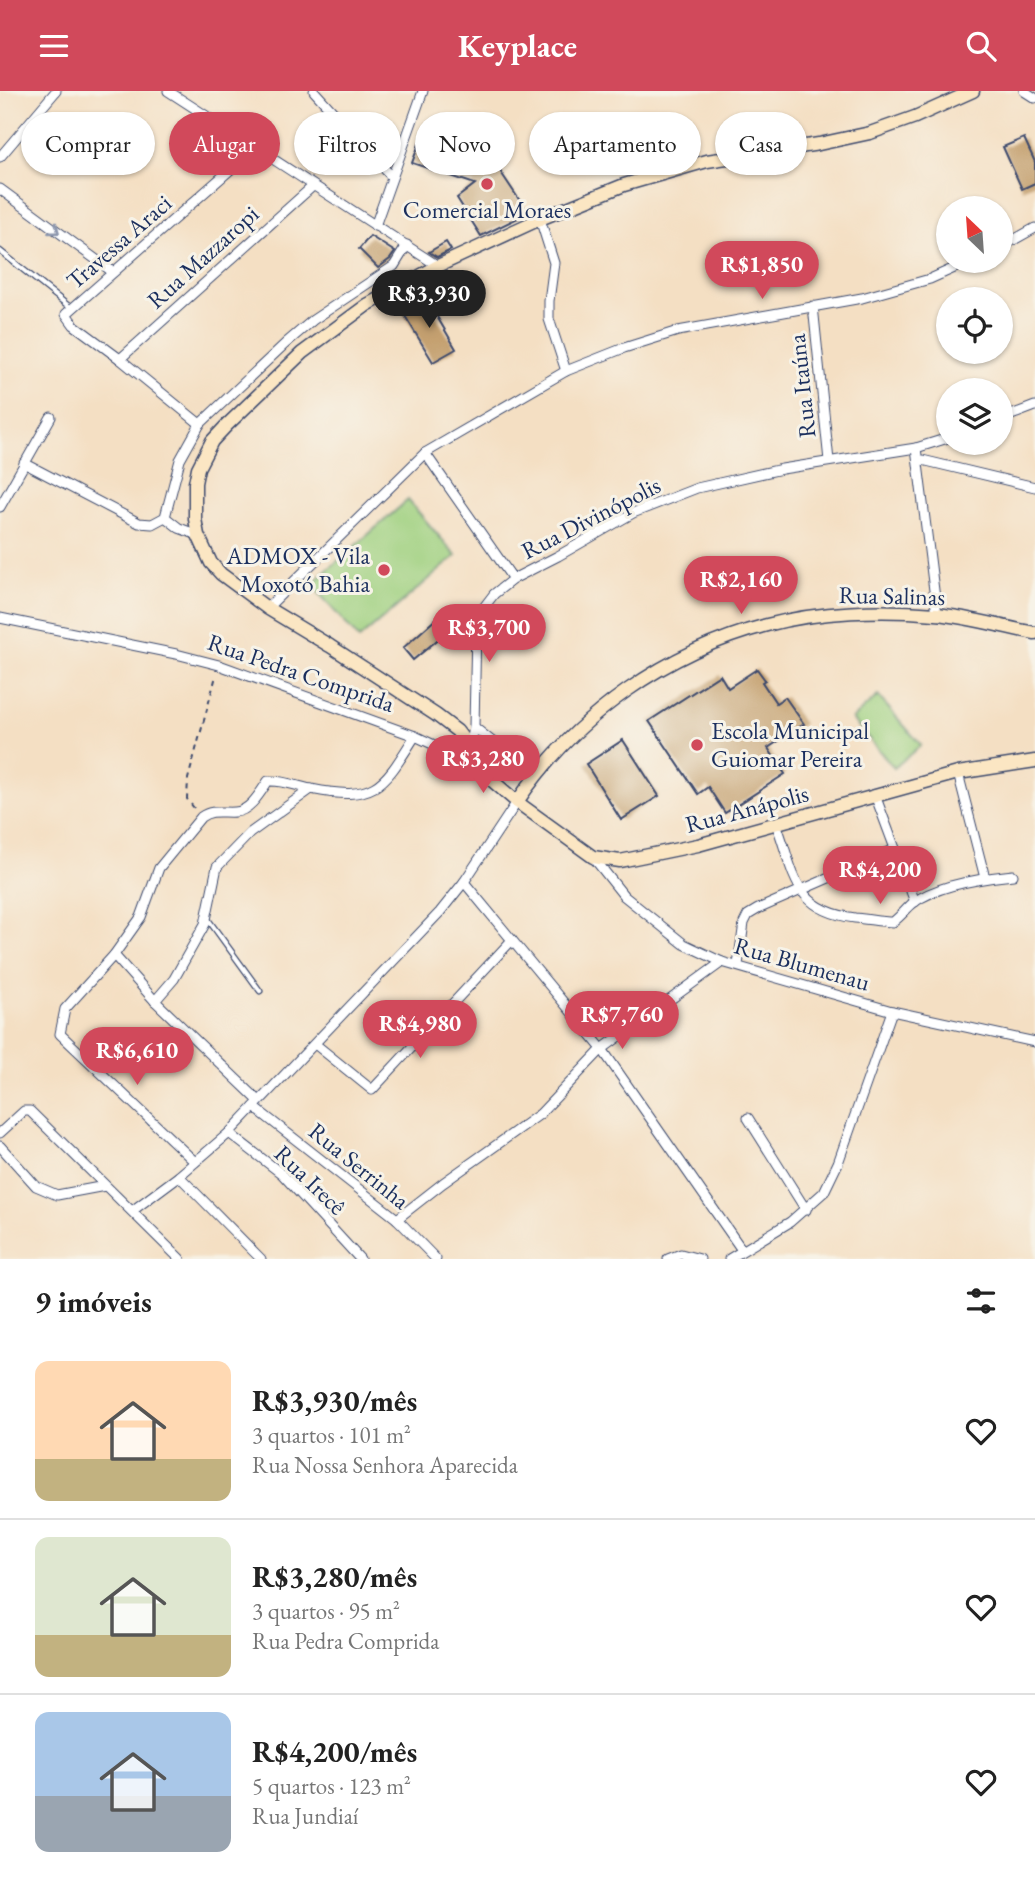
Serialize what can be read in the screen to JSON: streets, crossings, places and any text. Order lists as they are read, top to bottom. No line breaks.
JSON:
{"streets":{"street":["Travessa Araci","Rua Mazzaropi","Rua Itaúna","Rua Divinópolis","Rua Salinas","Rua Pedra Comprida","Rua Anápolis","Rua Blumenau","Rua Serrinha","Rua Irecê"]},"crossings":[["Rua Itaúna","Rua Divinópolis"],["Rua Salinas","Rua Pedra Comprida"],["Rua Pedra Comprida","Rua Anápolis"],["Rua Pedra Comprida","Rua Blumenau"],["Rua Anápolis","Rua Blumenau"]],"places":["Comercial Moraes","ADMOX - Vila Moxotó Bahia","Escola Municipal Guiomar Pereira"],"north":"top left","page":{"header":"Keyplace","chip":["Comprar","Alugar","Filtros","Novo","Apartamento","Casa"],"price":["R$1,850","R$3,930","R$2,160","R$3,700","R$3,280","R$4,200","R$7,760","R$4,980","R$6,610"],"heading":"9 imóveis","list":[{"name":"R$3,930/mês","note":"3 quartos · 101 m² · Rua Nossa Senhora Aparecida"},{"name":"R$3,280/mês","note":"3 quartos · 95 m² · Rua Pedra Comprida"},{"name":"R$4,200/mês","note":"5 quartos · 123 m² · Rua Jundiaí"}]}}
